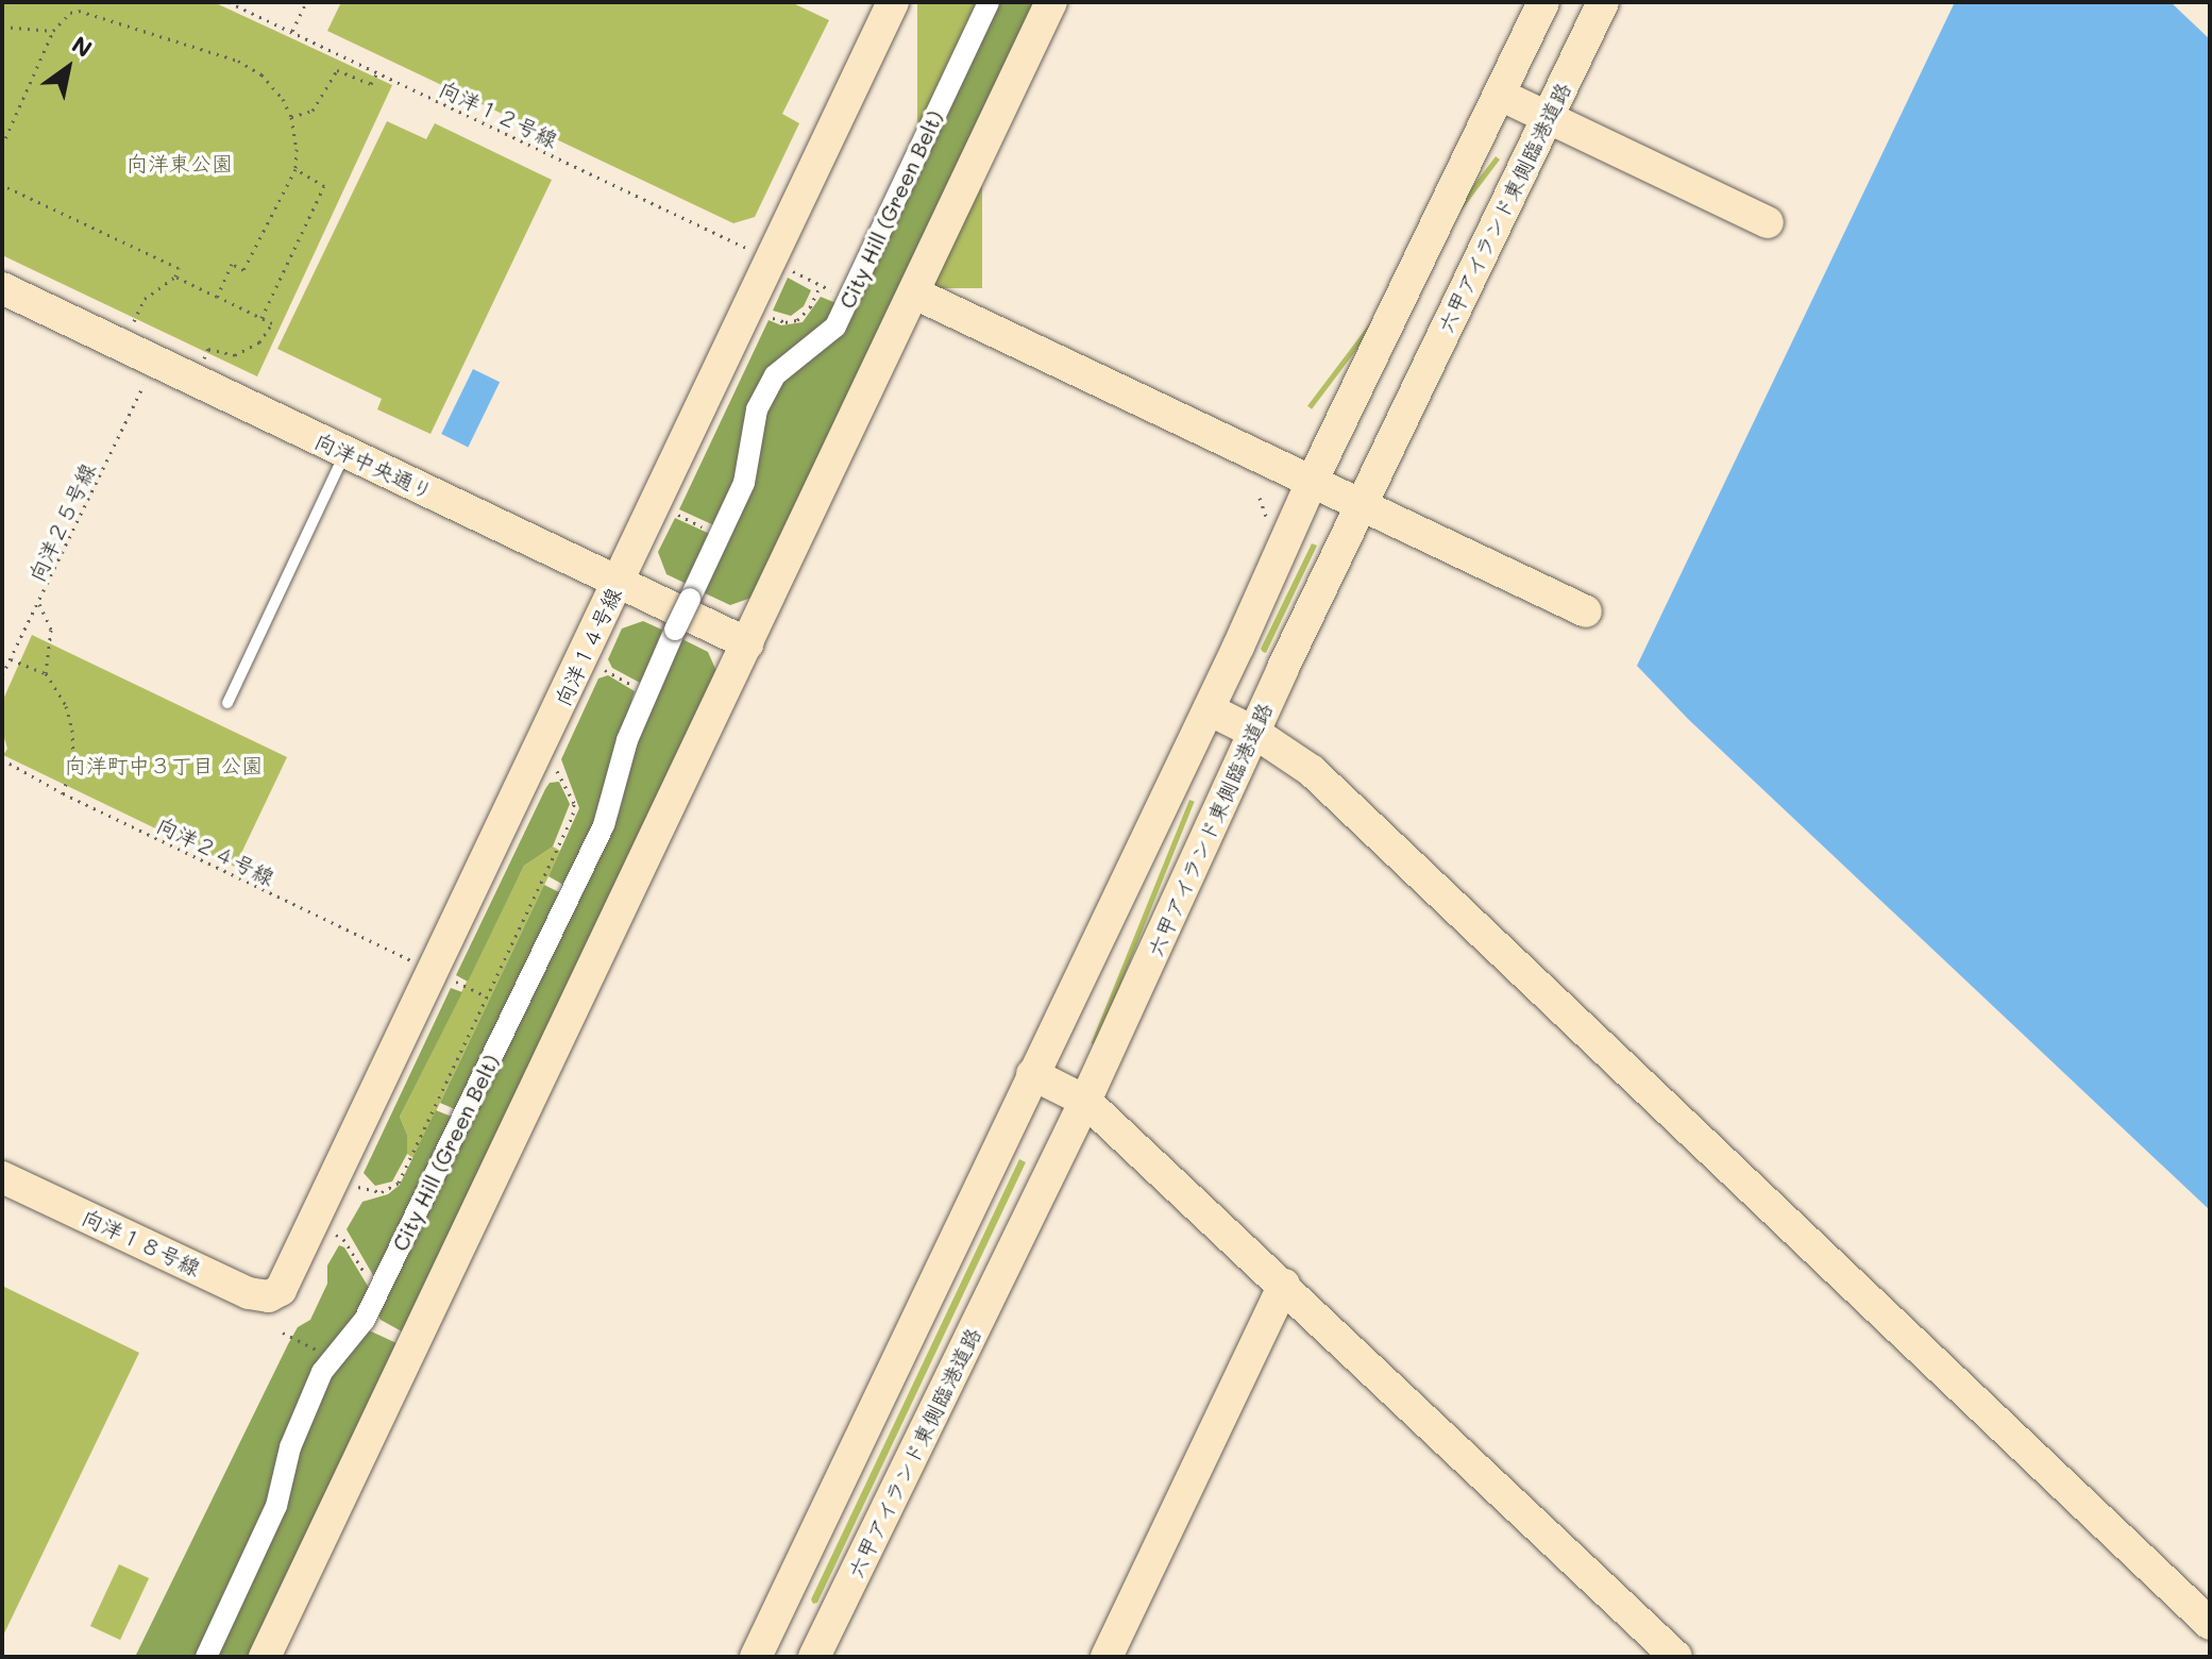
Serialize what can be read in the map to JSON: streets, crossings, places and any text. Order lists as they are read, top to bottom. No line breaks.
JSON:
{"streets":{"street":["六甲アイランド東側臨港道路","City Hill (Green Belt)","向洋中央通り","向洋１４号線","向洋１８号線"],"path":["向洋１２号線","向洋２５号線","向洋２４号線"]},"crossings":[["向洋中央通り","向洋１４号線"],["向洋１４号線","向洋１８号線"]],"parks":["向洋東公園","向洋町中３丁目 公園"],"north":"top right"}
